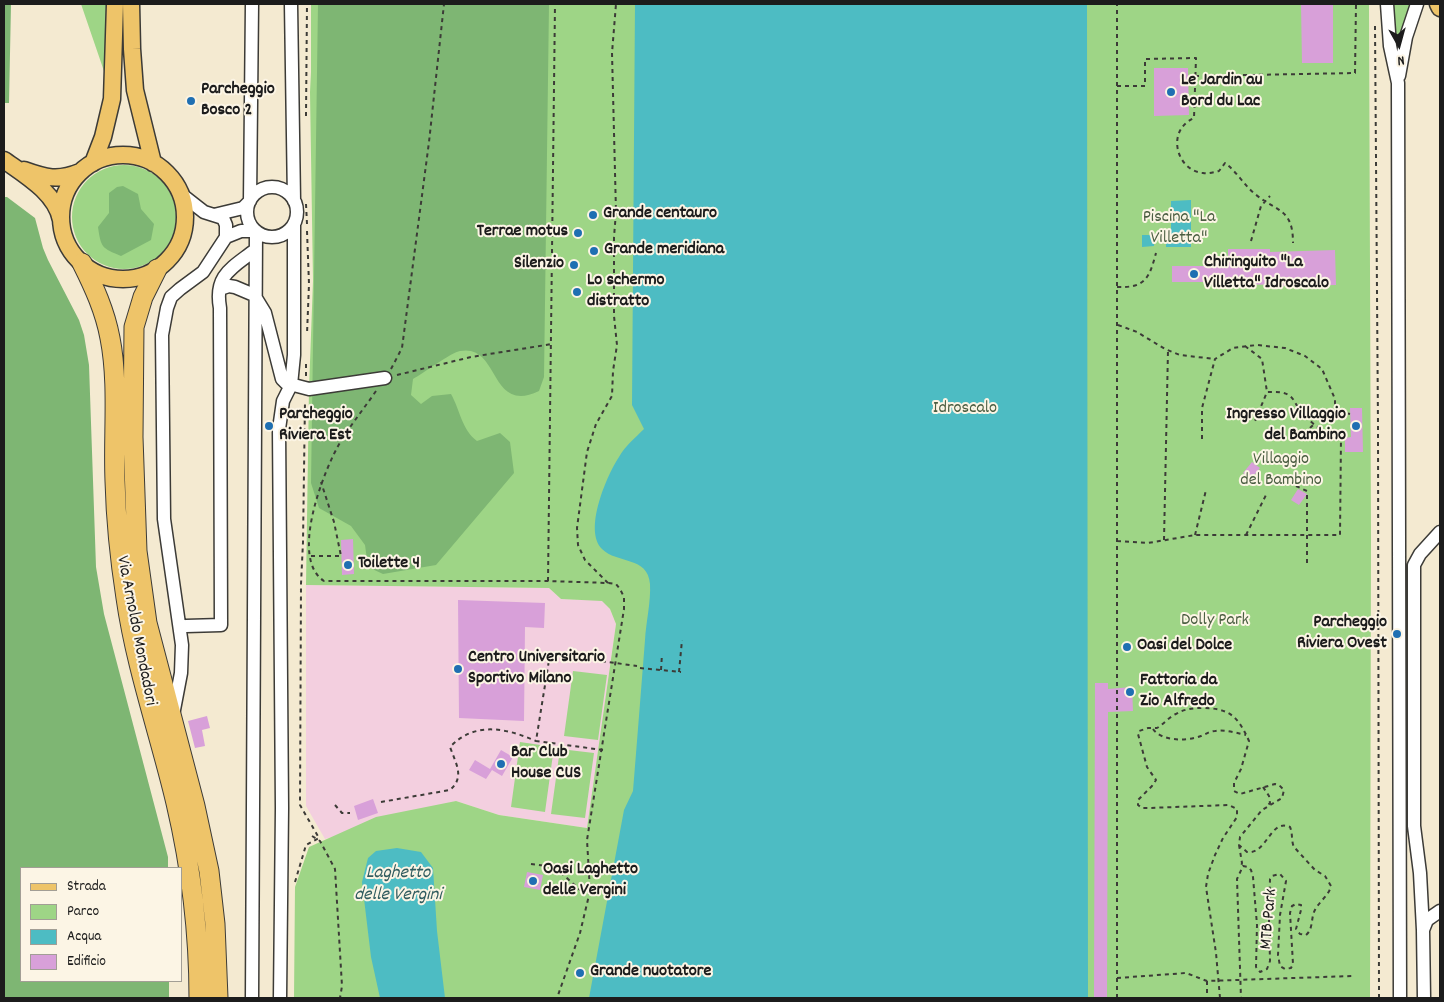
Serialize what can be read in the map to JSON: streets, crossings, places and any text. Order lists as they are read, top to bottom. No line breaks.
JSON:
{"streets":{"highway":["Via Arnoldo Mondadori"],"path":["MTB Park"]},"water":["Laghetto delle Vergini"],"parks":["Piscina \"La Villetta\"","Idroscalo","Villaggio del Bambino","Dolly Park"],"places":["Le Jardin au Bord du Lac","Parcheggio Bosco 2","Grande centauro","Terrae motus","Grande meridiana","Silenzio","Chiringuito \"La Villetta\" Idroscalo","Lo schermo distratto","Parcheggio Riviera Est","Ingresso Villaggio del Bambino","Toilette 4","Parcheggio Riviera Ovest","Oasi del Dolce","Centro Universitario Sportivo Milano","Fattoria da Zio Alfredo","Bar Club House CUS","Oasi Laghetto delle Vergini","Grande nuotatore"],"legend":["Strada","Parco","Acqua","Edificio"],"north":"bottom"}
